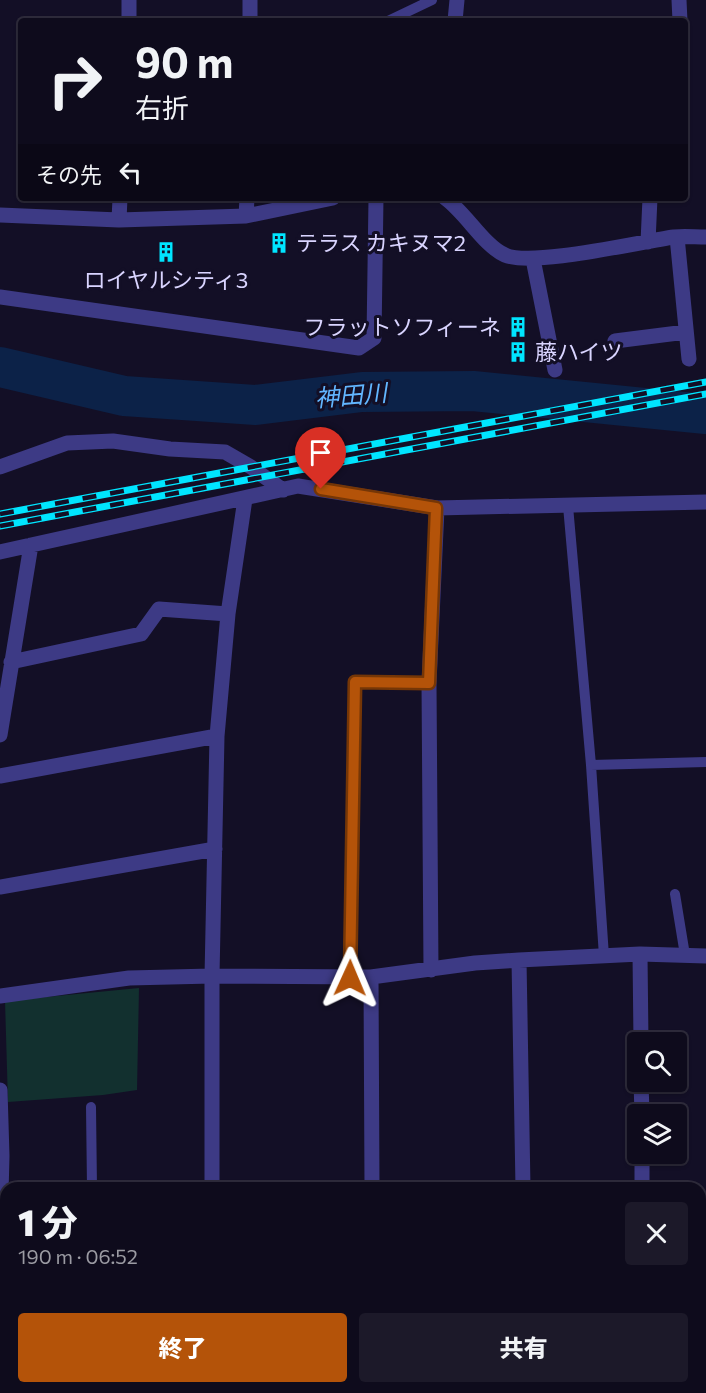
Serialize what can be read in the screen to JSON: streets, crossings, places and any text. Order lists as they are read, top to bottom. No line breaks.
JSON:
{"water":["神田川"],"places":{"building":["テラス カキヌマ2","ロイヤルシティ3","フラットソフィーネ","藤ハイツ"]},"page":{"turn":["90 m","右折"],"then":"その先","heading":["1 分","190 m · 06:52"],"buttons":["終了","共有"]}}
